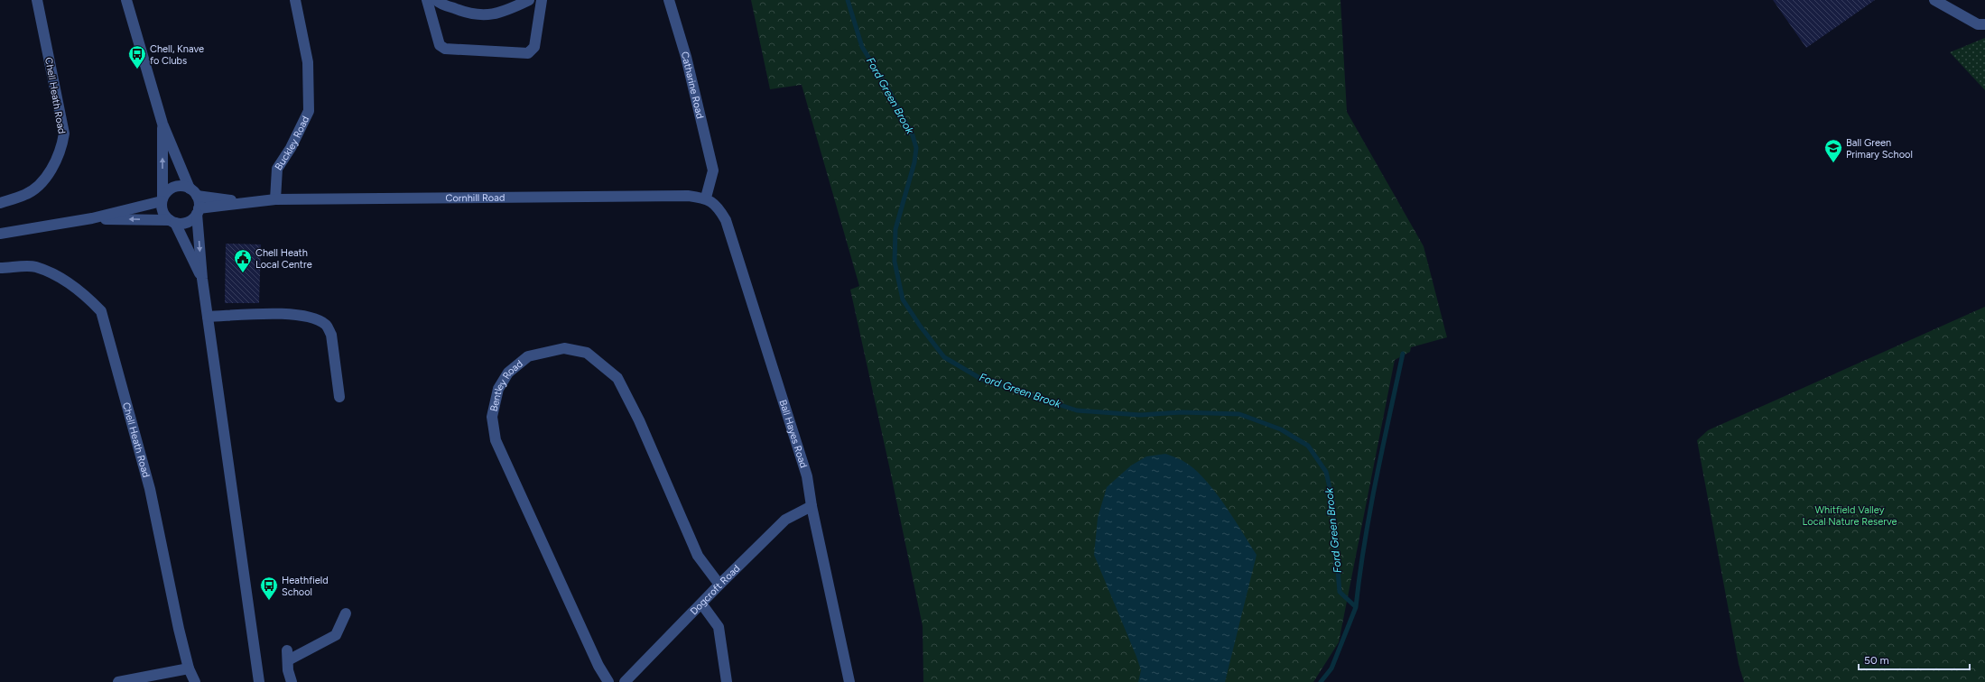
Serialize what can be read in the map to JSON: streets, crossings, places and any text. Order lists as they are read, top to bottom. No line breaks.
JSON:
{"streets":{"street":["Catharine Road","Chell Heath Road","Buckley Road","Cornhill Road","Bentley Road","Ball Hayes Road","Dogcroft Road"]},"crossings":[["Catharine Road","Cornhill Road"],["Catharine Road","Ball Hayes Road"],["Buckley Road","Cornhill Road"],["Cornhill Road","Ball Hayes Road"],["Bentley Road","Dogcroft Road"],["Ball Hayes Road","Dogcroft Road"]],"water":["Ford Green Brook"],"parks":["Whitfield Valley Local Nature Reserve"],"places":{"bus stop":["Chell, Knave fo Clubs","Heathfield School"],"school or university":["Ball Green Primary School"],"public building":["Chell Heath Local Centre"]},"scale_bar":"50 m"}
